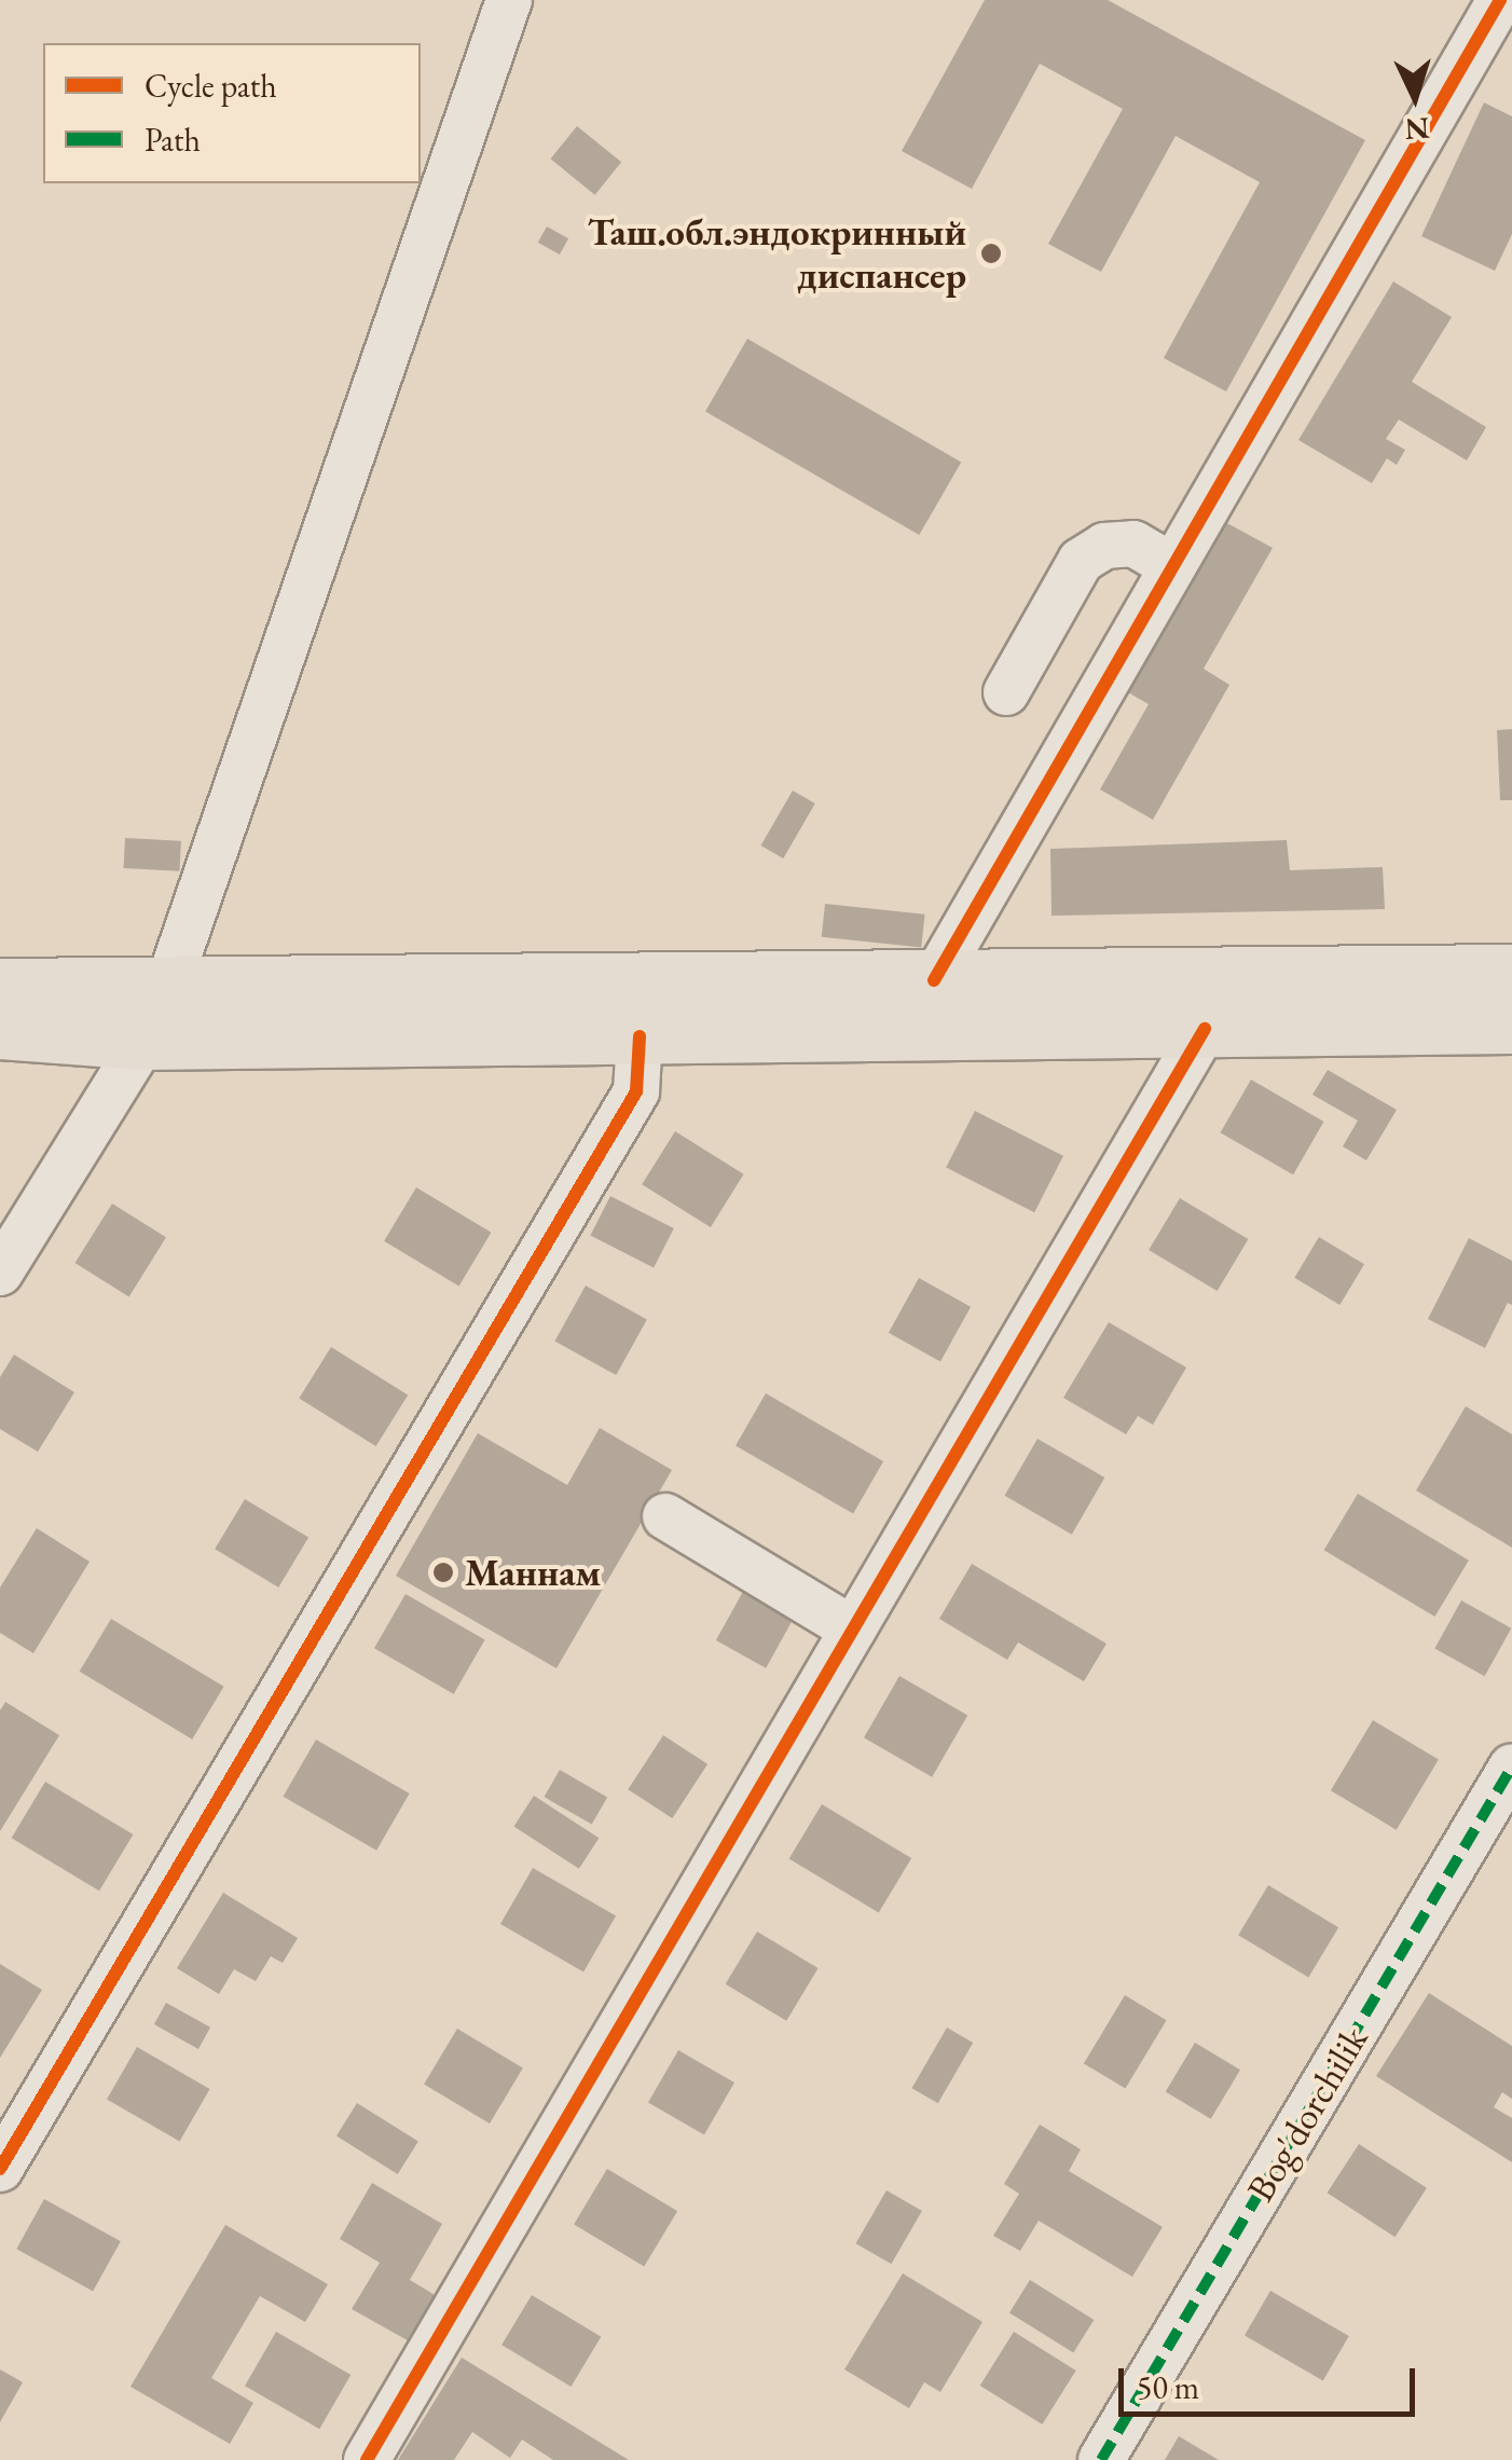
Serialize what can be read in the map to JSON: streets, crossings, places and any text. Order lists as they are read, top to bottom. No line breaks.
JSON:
{"streets":{"street":["Bog'dorchilik"]},"places":["Таш.обл.эндокринный диспансер","Маннам"],"legend":["Cycle path","Path"],"scale_bar":"50 m","north":"bottom"}
